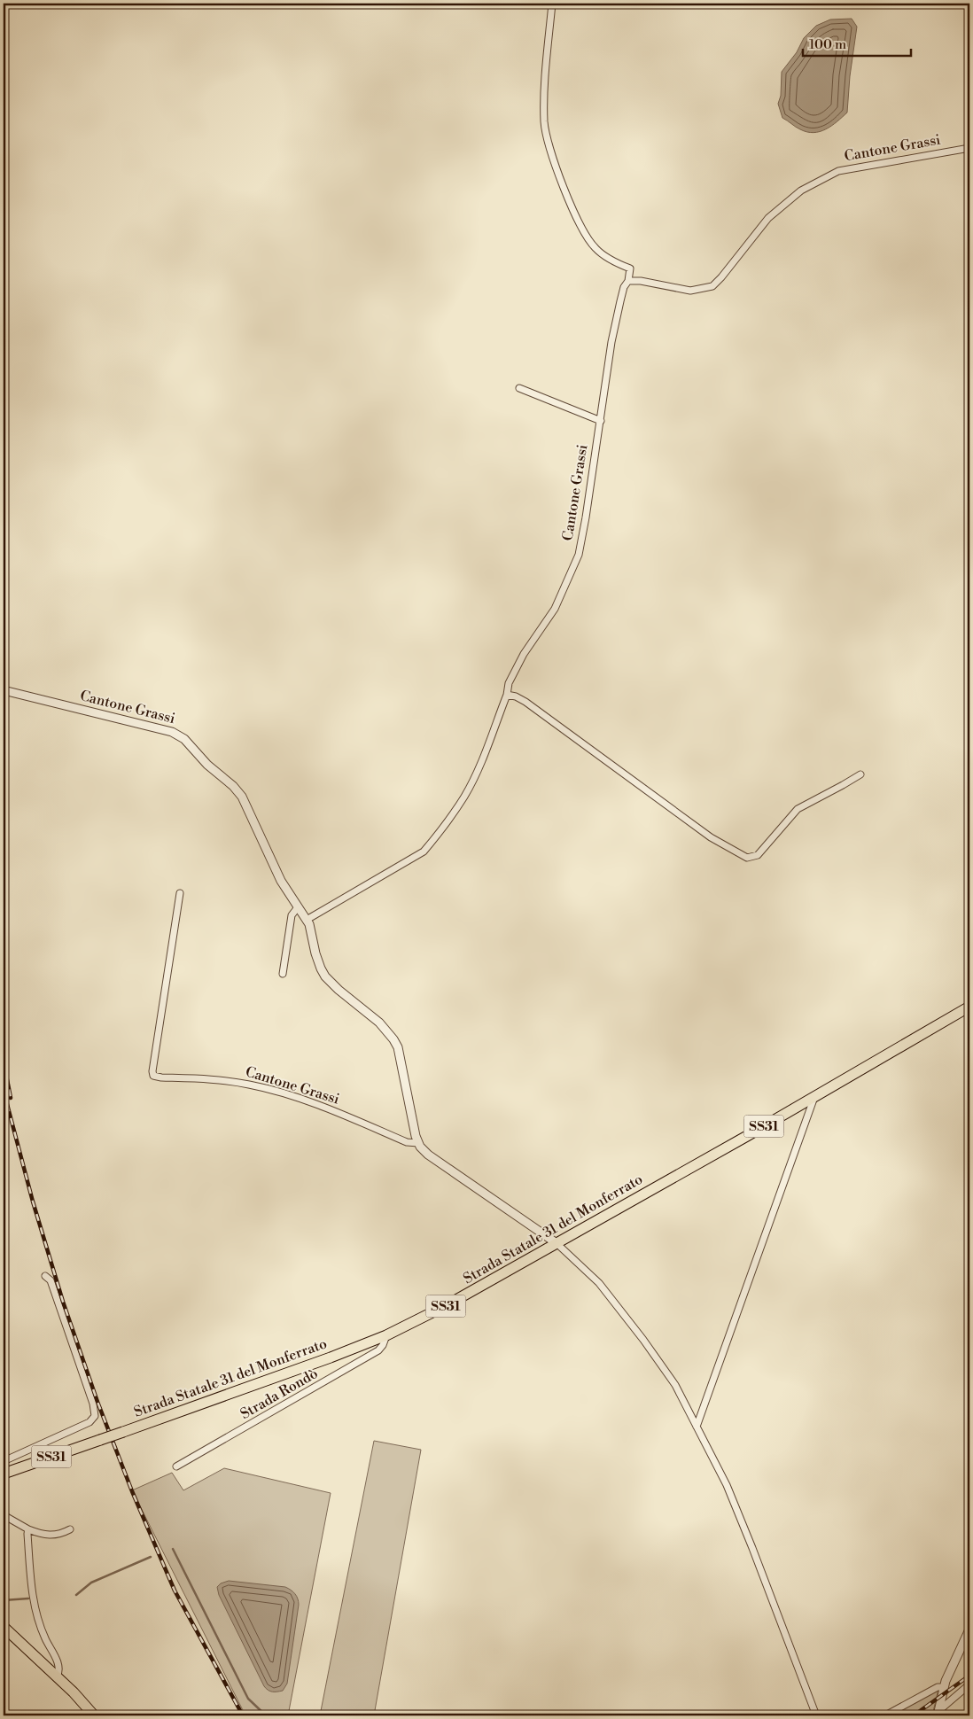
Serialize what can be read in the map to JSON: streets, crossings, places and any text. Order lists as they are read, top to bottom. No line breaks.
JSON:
{"streets":{"main road":["SS31","Strada Statale 31 del Monferrato"],"street":["Cantone Grassi","Strada Rondò"]},"crossings":[["Strada Statale 31 del Monferrato","Strada Rondò"]],"scale_bar":"100 m"}
